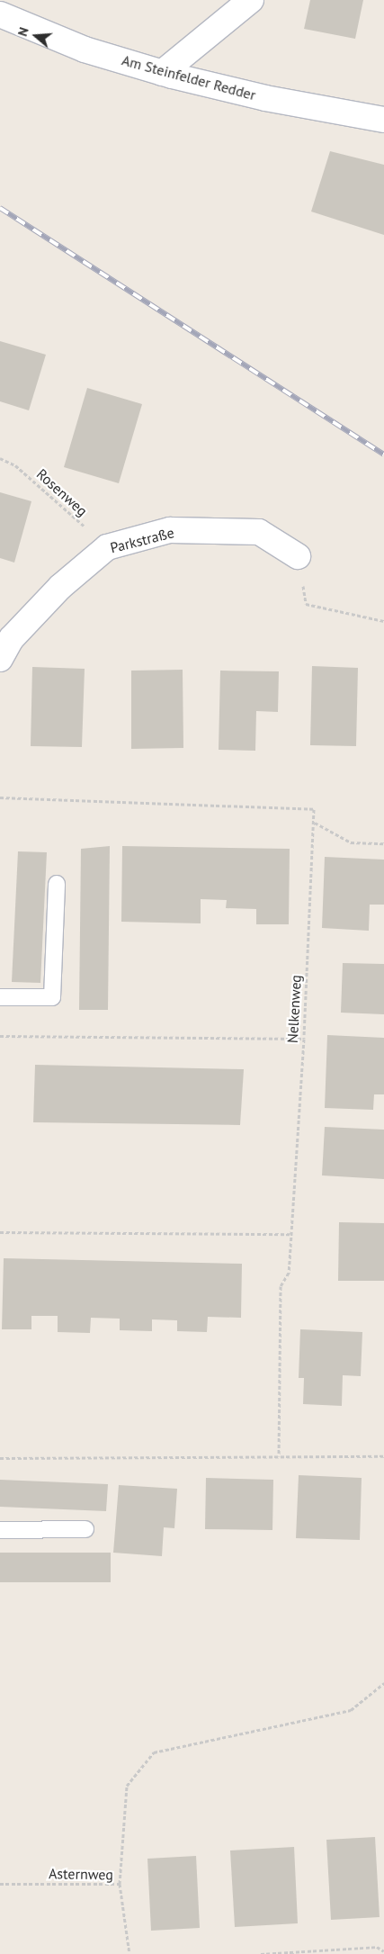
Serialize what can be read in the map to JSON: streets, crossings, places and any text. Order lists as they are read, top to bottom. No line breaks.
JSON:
{"streets":{"street":["Am Steinfelder Redder","Parkstraße"],"path":["Rosenweg","Nelkenweg","Asternweg"]},"crossings":[["Rosenweg","Parkstraße"]],"north":"left"}
